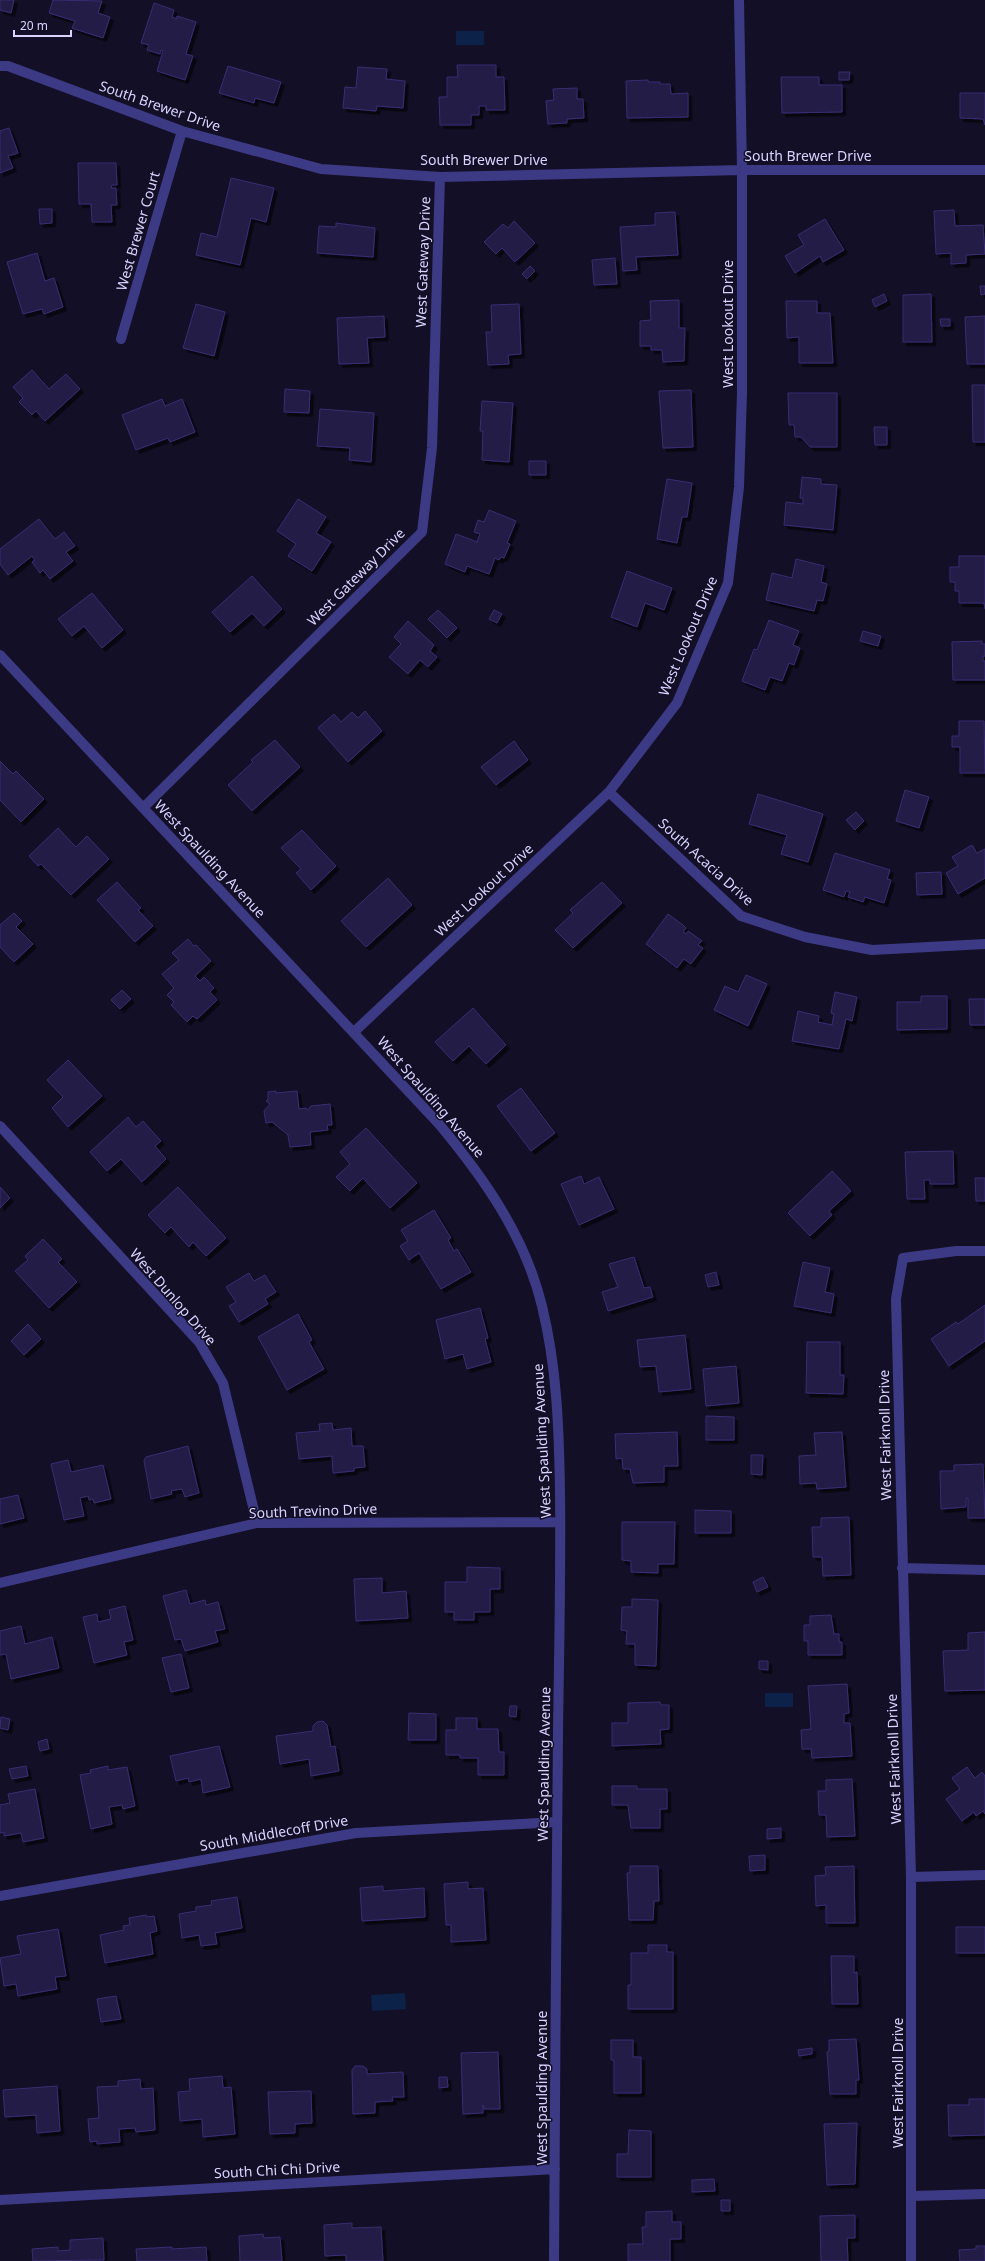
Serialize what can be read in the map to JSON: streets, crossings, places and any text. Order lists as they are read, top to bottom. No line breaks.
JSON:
{"streets":{"street":["South Brewer Drive","West Brewer Court","West Gateway Drive","West Lookout Drive","West Spaulding Avenue","South Acacia Drive","West Dunlop Drive","West Fairknoll Drive","South Trevino Drive","South Middlecoff Drive","South Chi Chi Drive"]},"crossings":[["South Brewer Drive","West Brewer Court"],["South Brewer Drive","West Gateway Drive"],["South Brewer Drive","West Lookout Drive"],["West Gateway Drive","West Spaulding Avenue"],["West Lookout Drive","West Spaulding Avenue"],["West Lookout Drive","South Acacia Drive"],["West Spaulding Avenue","South Trevino Drive"],["West Spaulding Avenue","South Middlecoff Drive"],["West Spaulding Avenue","South Chi Chi Drive"],["West Dunlop Drive","South Trevino Drive"]],"scale_bar":"20 m"}
